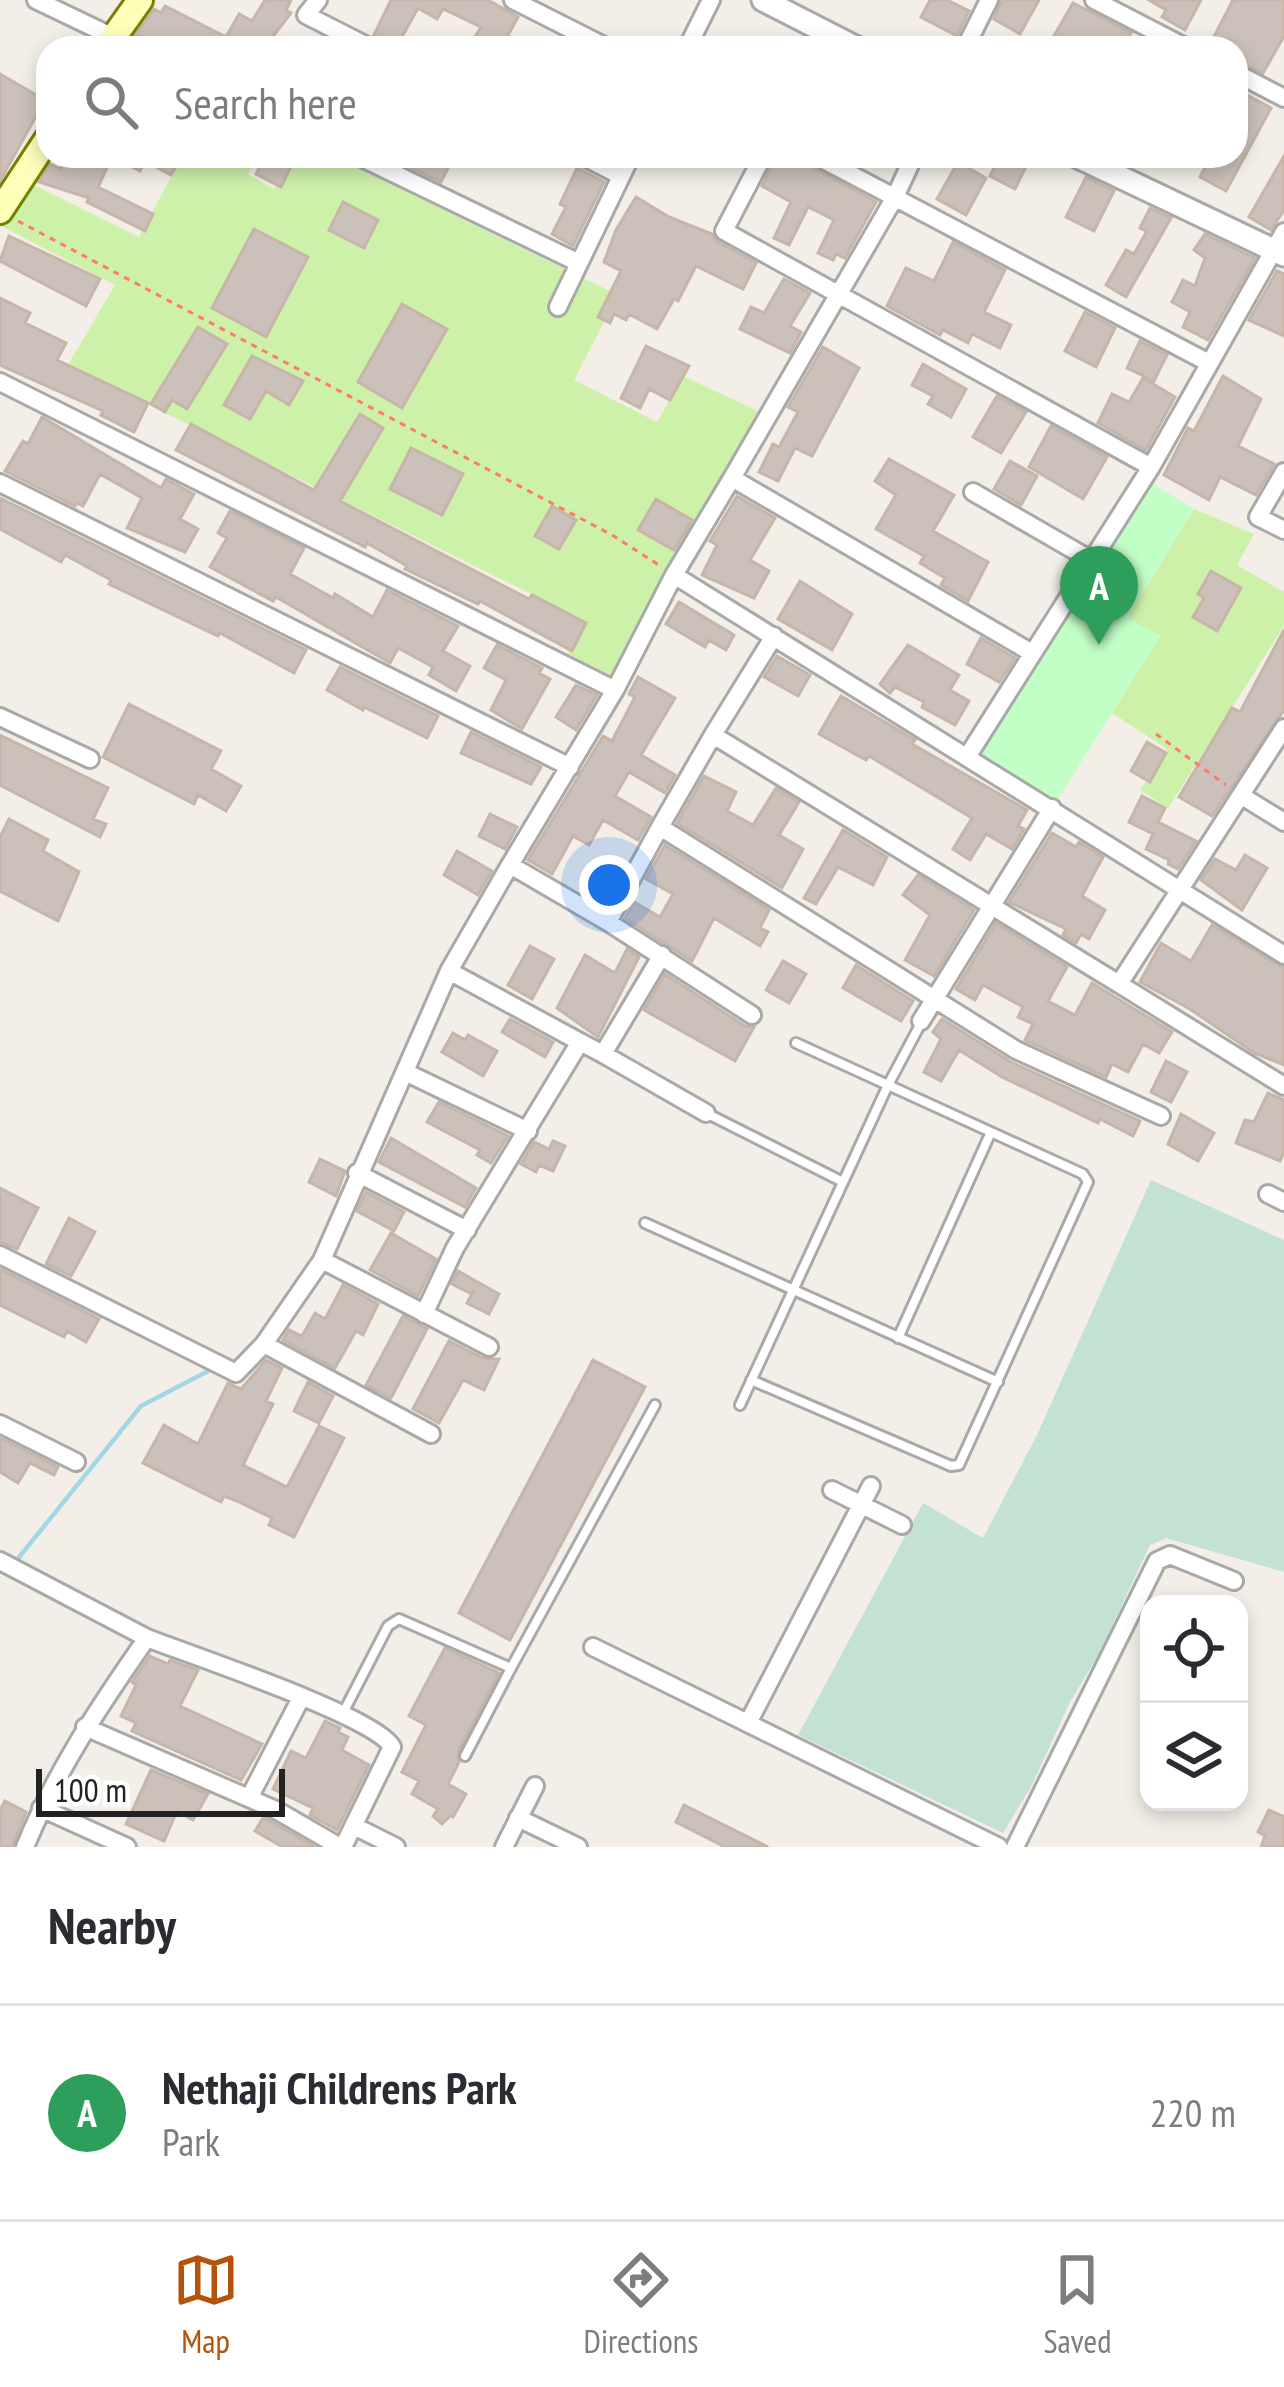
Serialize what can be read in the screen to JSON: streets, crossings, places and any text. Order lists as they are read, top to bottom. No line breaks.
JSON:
{"scale_bar":"100 m","page":{"search":"Search here","pins":"A","scale":"100 m","heading":"Nearby","list":[{"mark":"A","name":"Nethaji Childrens Park","note":"Park","value":"220 m"}],"nav":["Map","Directions","Saved"]}}
